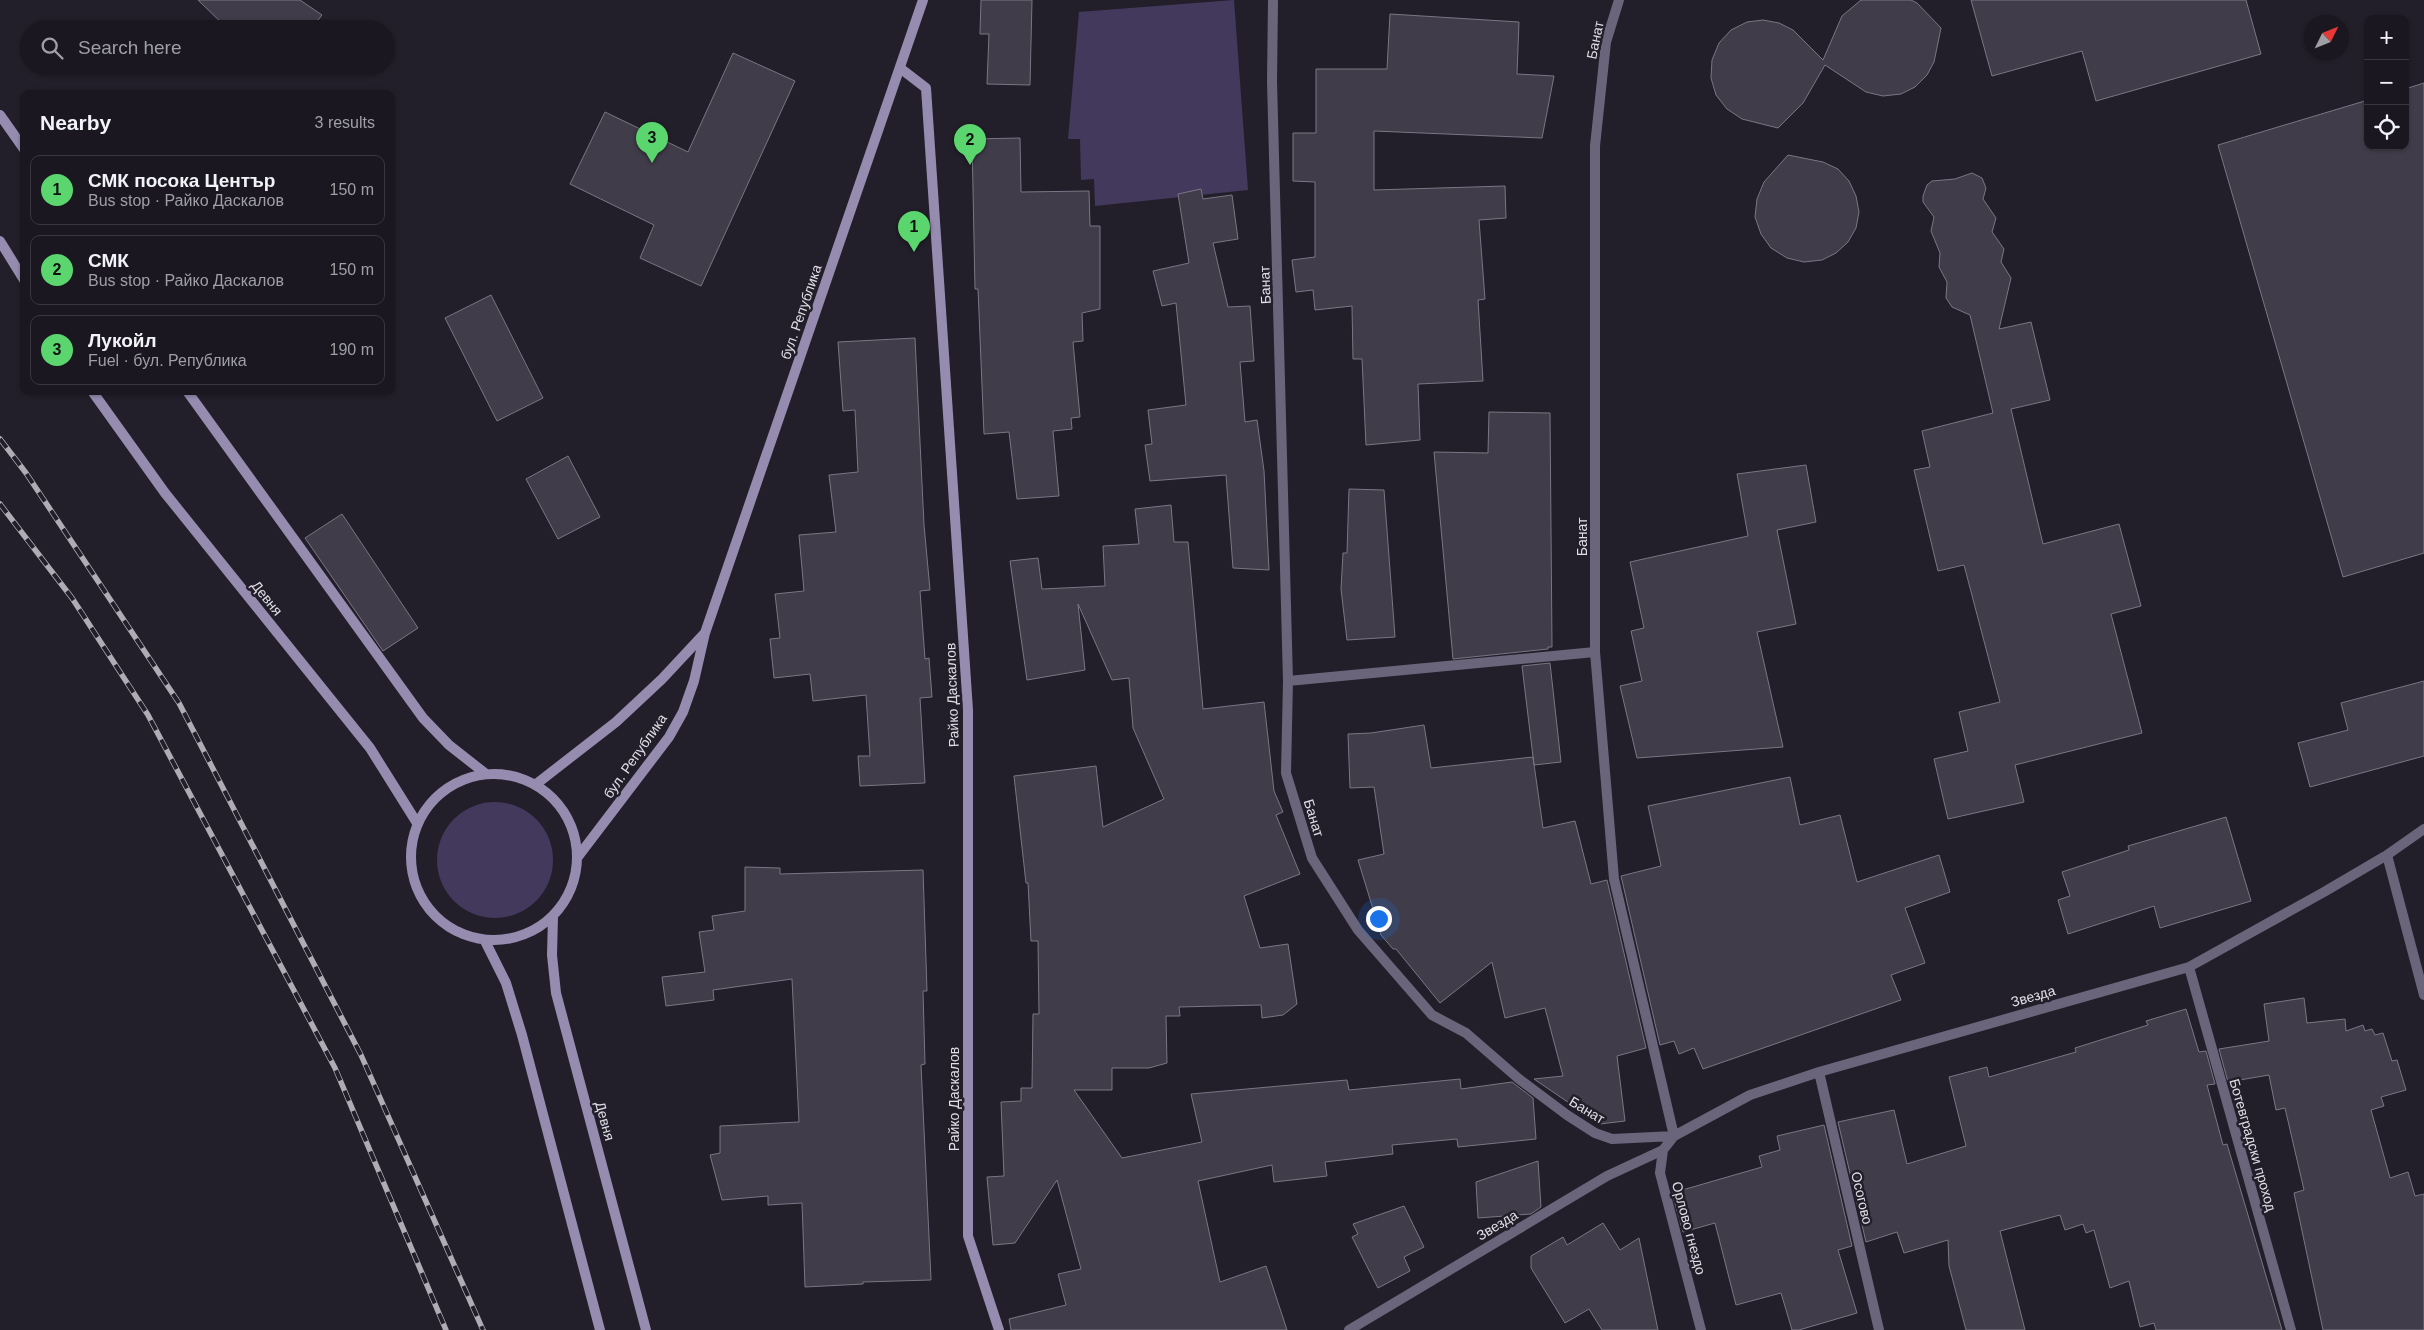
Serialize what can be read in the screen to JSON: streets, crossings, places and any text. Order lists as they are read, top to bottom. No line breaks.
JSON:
{"streets":{"main road":["бул. Република","Девня","Райко Даскалов"],"street":["Банат","Звезда","Ботевградски проход","Осогово","Орлово гнездо"]},"crossings":[["Банат","Звезда"],["бул. Република","Девня"],["бул. Република","Райко Даскалов"],["Звезда","Ботевградски проход"],["Звезда","Осогово"],["Звезда","Орлово гнездо"]],"north":"top right","page":{"map_buttons":["+","−"],"search":"Search here","heading":["Nearby","3 results"],"pins":["3","2","1"],"list":[{"mark":"1","name":"СМК посока Център","note":"Bus stop · Райко Даскалов","value":"150 m"},{"mark":"2","name":"СМК","note":"Bus stop · Райко Даскалов","value":"150 m"},{"mark":"3","name":"Лукойл","note":"Fuel · бул. Република","value":"190 m"}]}}
